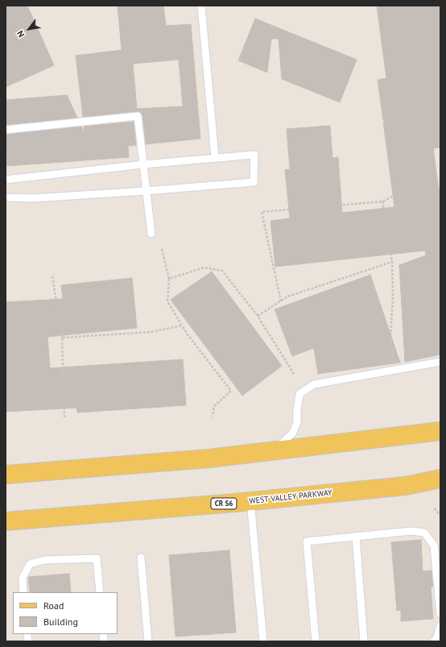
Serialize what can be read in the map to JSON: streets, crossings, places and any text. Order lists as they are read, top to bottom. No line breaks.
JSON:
{"streets":{"main road":["WEST VALLEY PARKWAY","CR S6"]},"legend":["Road","Building"],"north":"bottom left"}
